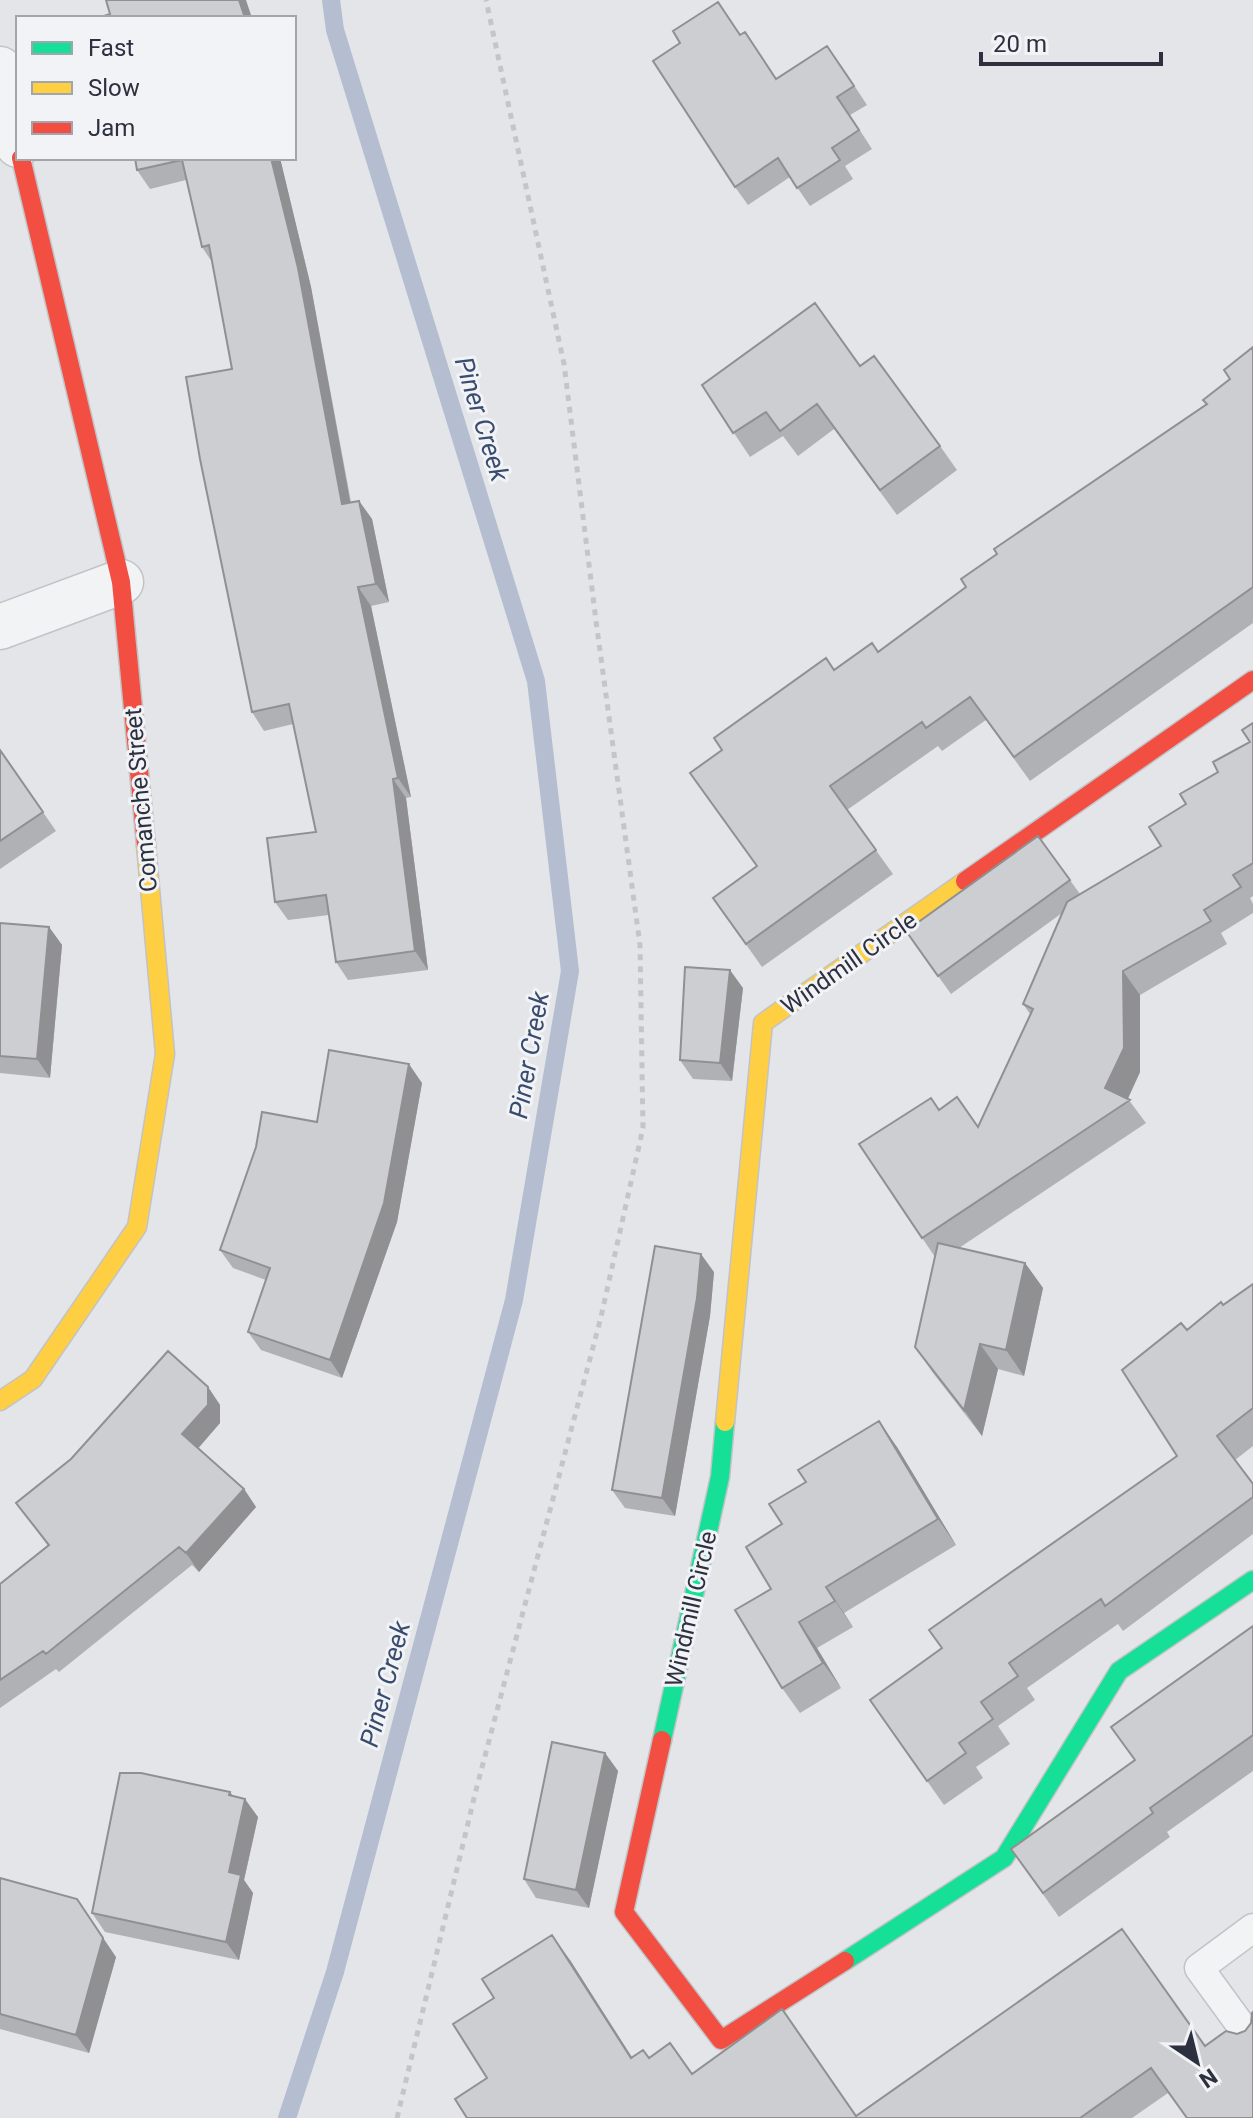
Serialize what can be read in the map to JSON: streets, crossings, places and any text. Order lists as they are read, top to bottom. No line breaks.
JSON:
{"streets":{"street":["Comanche Street","Windmill Circle"]},"water":["Piner Creek"],"legend":["Fast","Slow","Jam"],"scale_bar":"20 m","north":"bottom right"}
